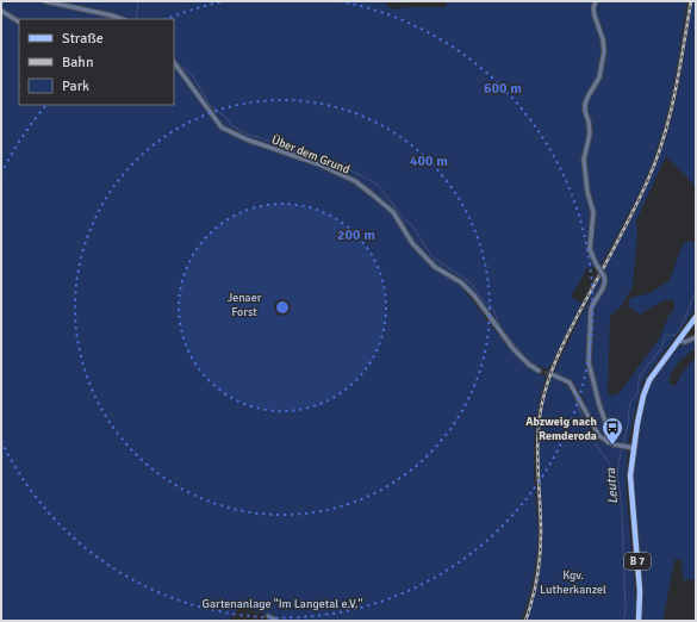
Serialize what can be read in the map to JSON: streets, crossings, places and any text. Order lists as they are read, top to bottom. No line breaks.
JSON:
{"streets":{"main road":["B 7"],"street":["Über dem Grund"]},"water":["Leutra"],"parks":["Jenaer Forst","Kgv. Lutherkanzel","Gartenanlage \"Im Langetal e.V.\""],"places":{"bus stop":["Abzweig nach Remderoda"]},"legend":["Straße","Bahn","Park"],"rings":["600 m","400 m","200 m"]}
